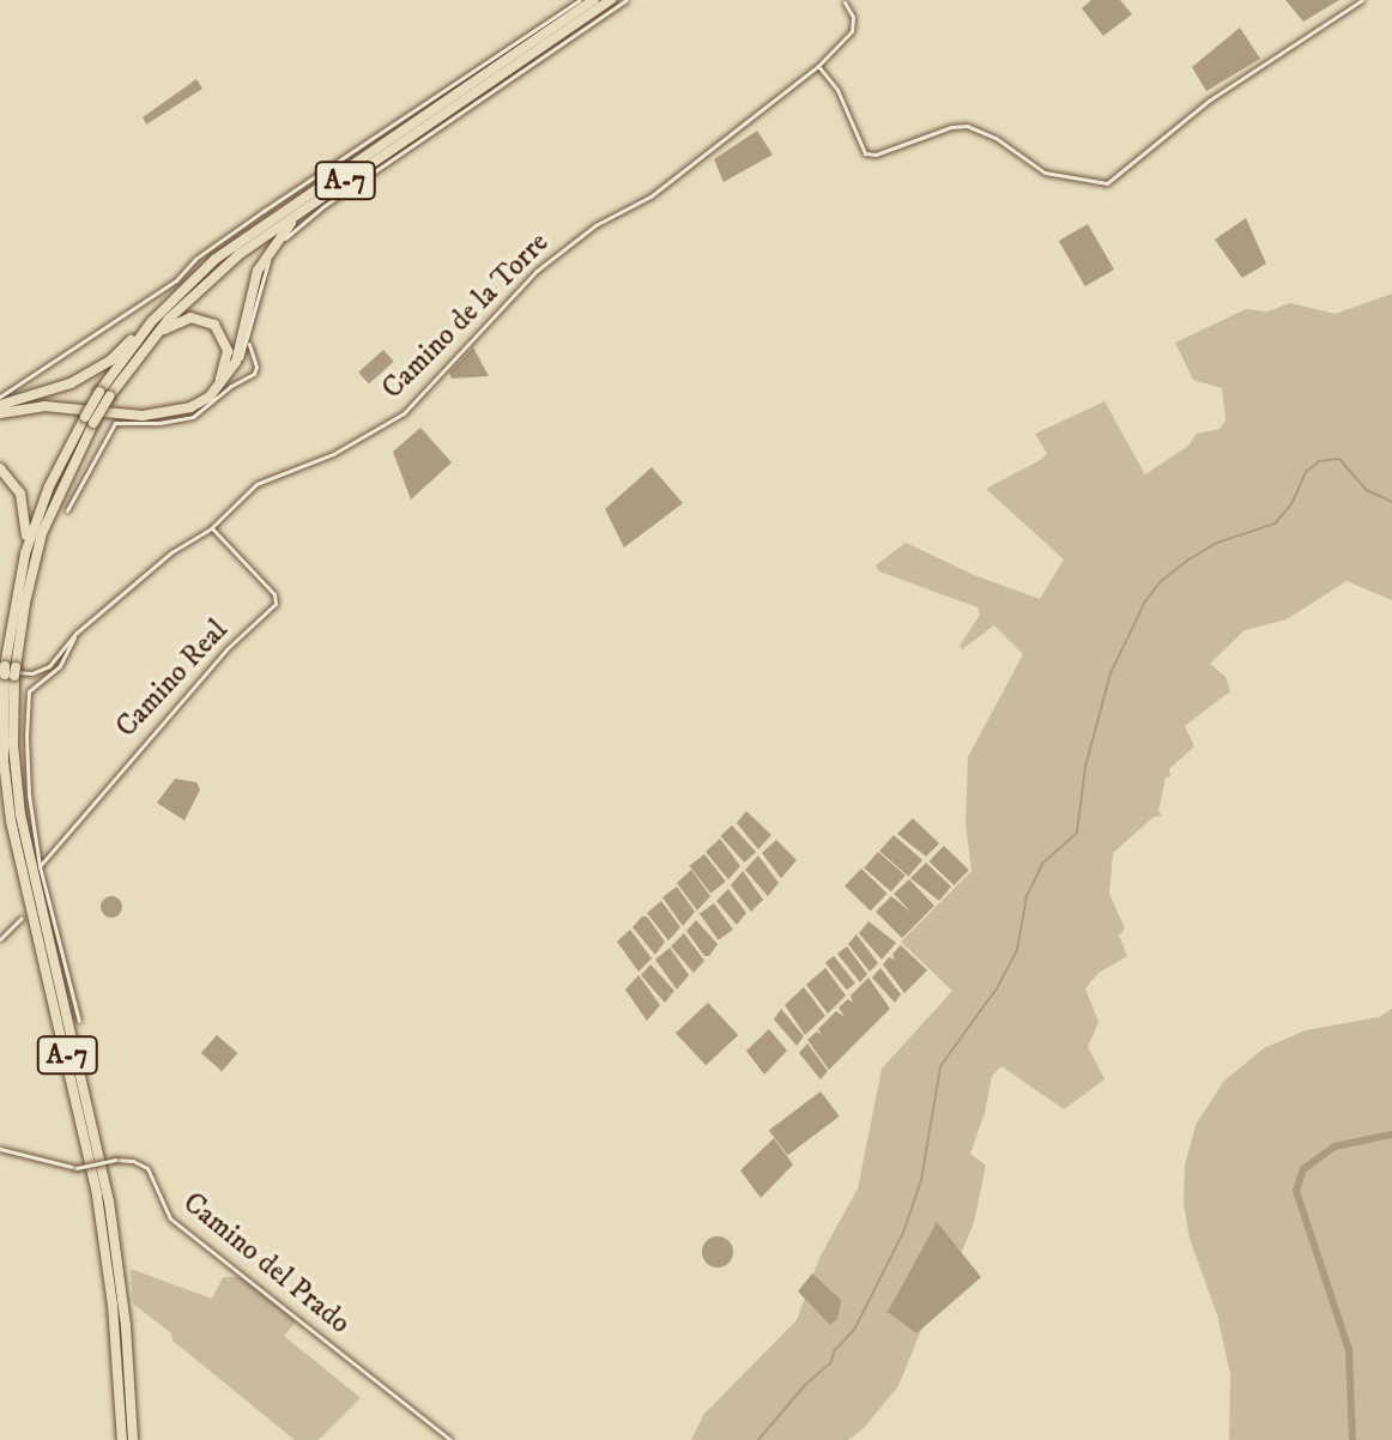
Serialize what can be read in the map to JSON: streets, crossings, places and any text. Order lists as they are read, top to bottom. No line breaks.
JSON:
{"streets":{"highway":["A-7"],"street":["Camino de la Torre","Camino Real","Camino del Prado"]},"crossings":[["A-7","Camino de la Torre"],["Camino de la Torre","Camino Real"]]}
